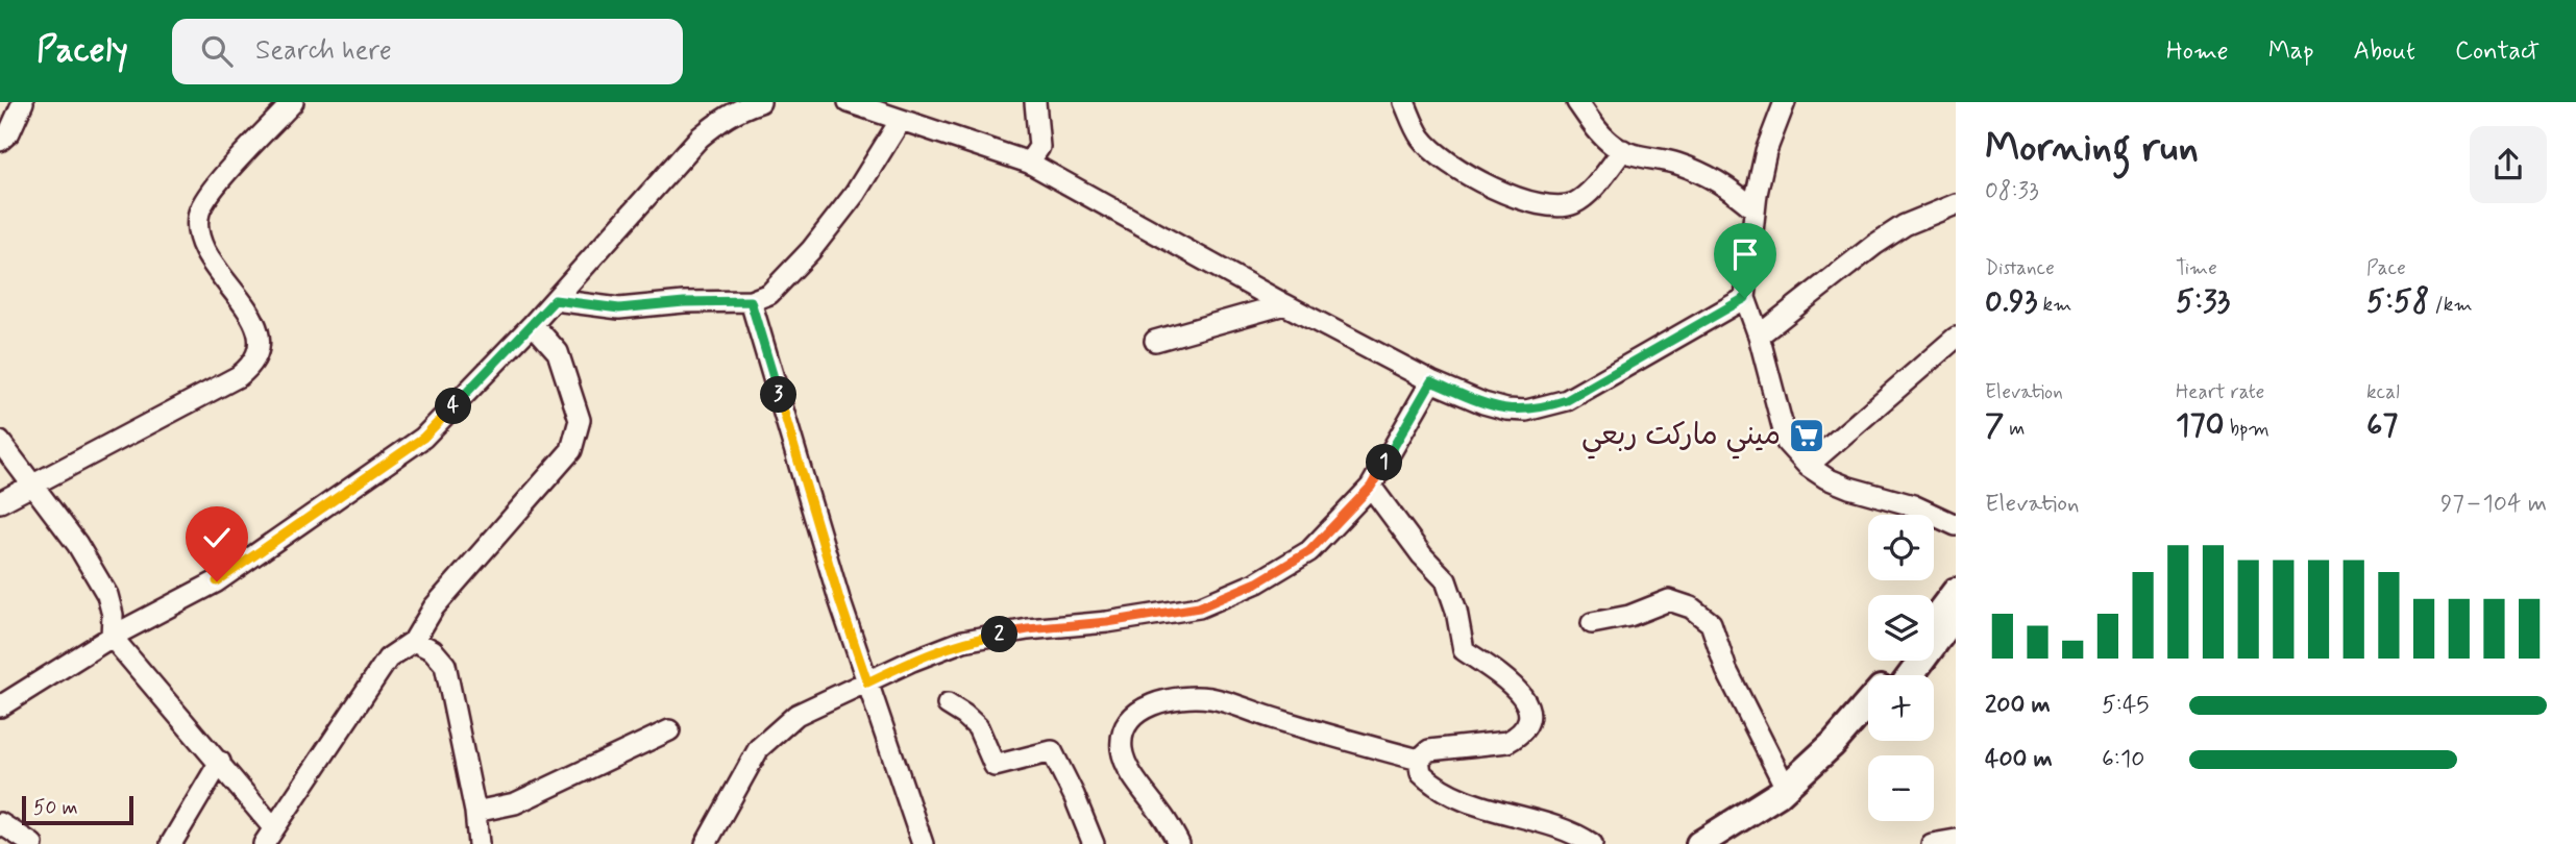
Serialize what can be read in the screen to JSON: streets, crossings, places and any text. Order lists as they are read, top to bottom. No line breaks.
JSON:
{"places":{"supermarket":["ميني ماركت ربعي"]},"scale_bar":"50 m","page":{"header":"Pacely","search":"Search here","nav":["Home","Map","About","Contact"],"heading":["Morning run","08:33"],"stats":[["Distance","0.93 km"],["Time","5:33"],["Pace","5:58 /km"],["Elevation","7 m"],["Heart rate","170 bpm"],["kcal","67"]],"pins":["3","4","1","2"],"chart":["Elevation","97–104 m"],"map_buttons":["+","−"],"list":[{"name":"200 m","note":"5:45"},{"name":"400 m","note":"6:10"}],"scale":"50 m"}}
